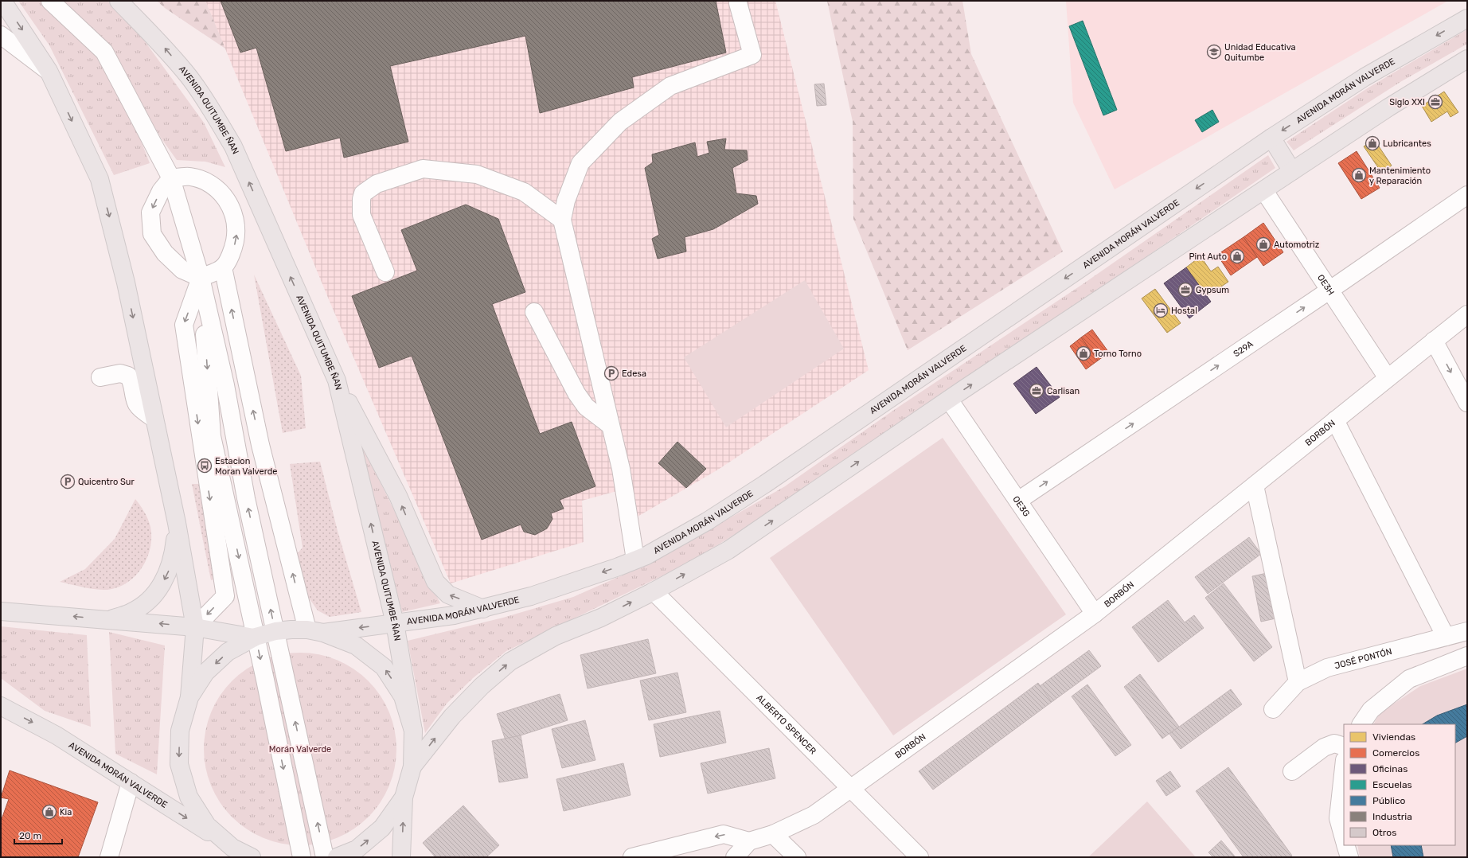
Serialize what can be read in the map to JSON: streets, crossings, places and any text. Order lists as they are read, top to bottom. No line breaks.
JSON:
{"streets":{"main road":["AVENIDA MORÁN VALVERDE","AVENIDA QUITUMBE ÑAN"],"street":["OE3H","S29A","BORBÓN","OE3G","JOSÉ PONTÓN","ALBERTO SPENCER"]},"crossings":[["AVENIDA MORÁN VALVERDE","AVENIDA QUITUMBE ÑAN"],["OE3H","S29A"],["OE3H","BORBÓN"],["S29A","OE3G"],["BORBÓN","OE3G"],["BORBÓN","ALBERTO SPENCER"]],"one_way":["S29A"],"parks":["Morán Valverde"],"places":{"school or university":["Unidad Educativa Quitumbe"],"office":["Siglo XXI","Gypsum","Carlisan"],"shop":["Lubricantes","Mantenimiento y Reparación","Automotriz","Pint Auto","Torno Torno","Kia"],"hotel":["Hostal"],"parking":["Edesa","Quicentro Sur"],"bus stop":["Estacion Moran Valverde"]},"legend":["Viviendas","Comercios","Oficinas","Escuelas","Público","Industria","Otros"],"scale_bar":"20 m"}
